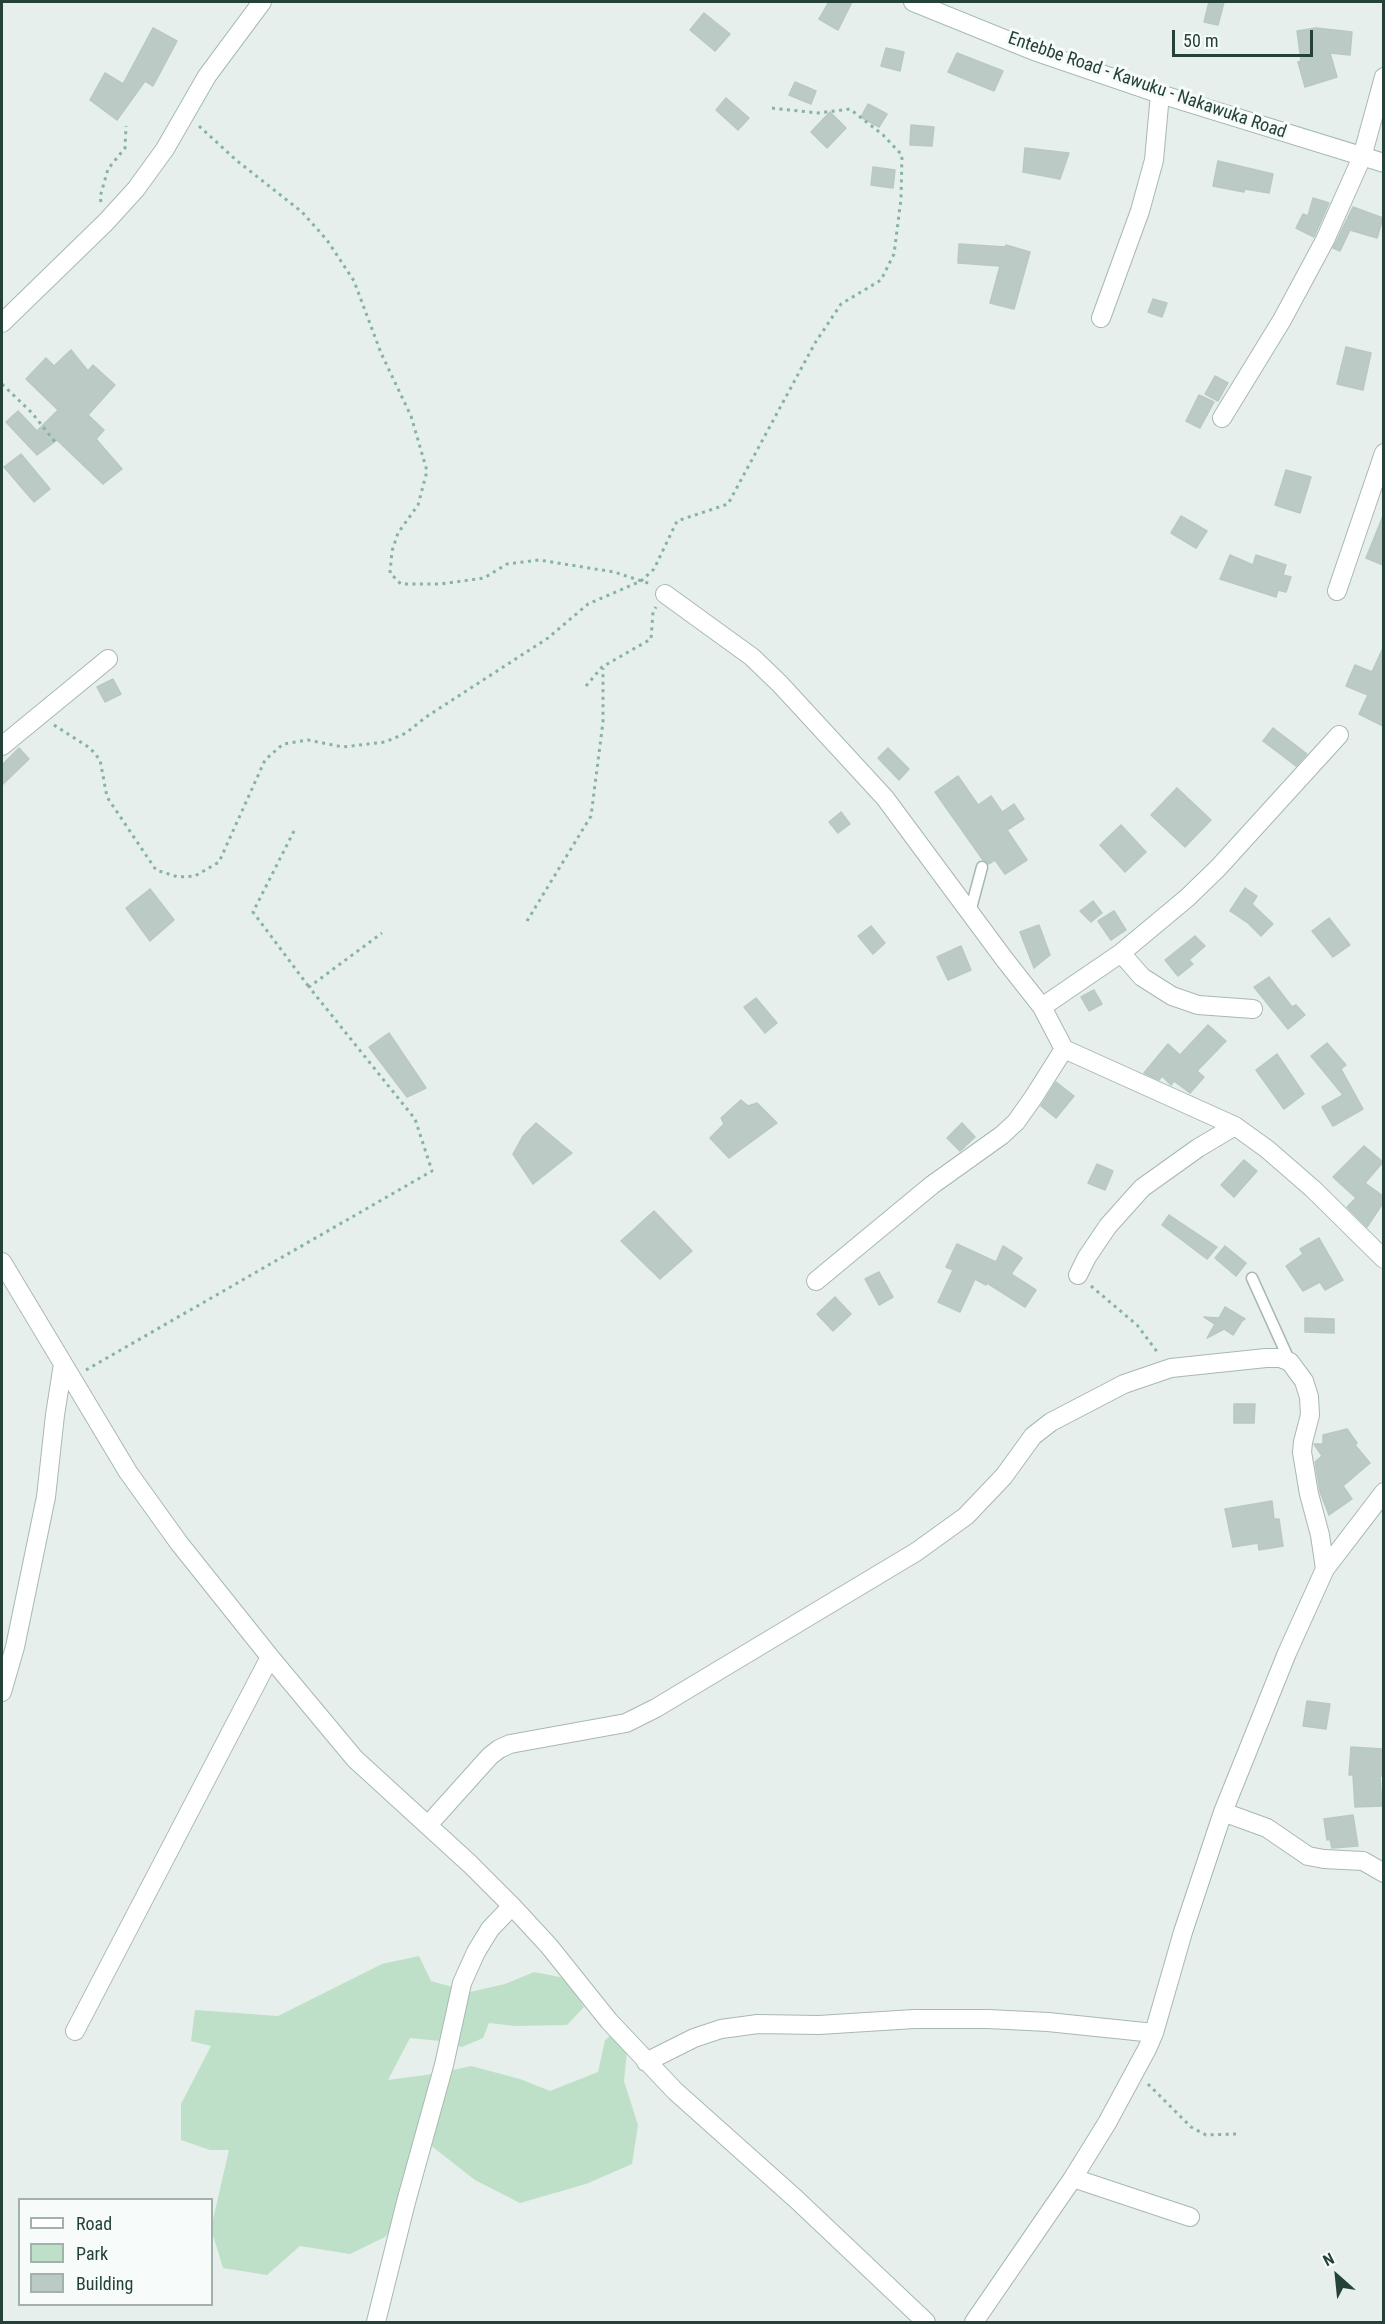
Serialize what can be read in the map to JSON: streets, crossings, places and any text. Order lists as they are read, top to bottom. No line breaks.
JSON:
{"streets":{"street":["Entebbe Road - Kawuku - Nakawuka Road"]},"legend":["Road","Park","Building"],"scale_bar":"50 m","north":"top left"}
